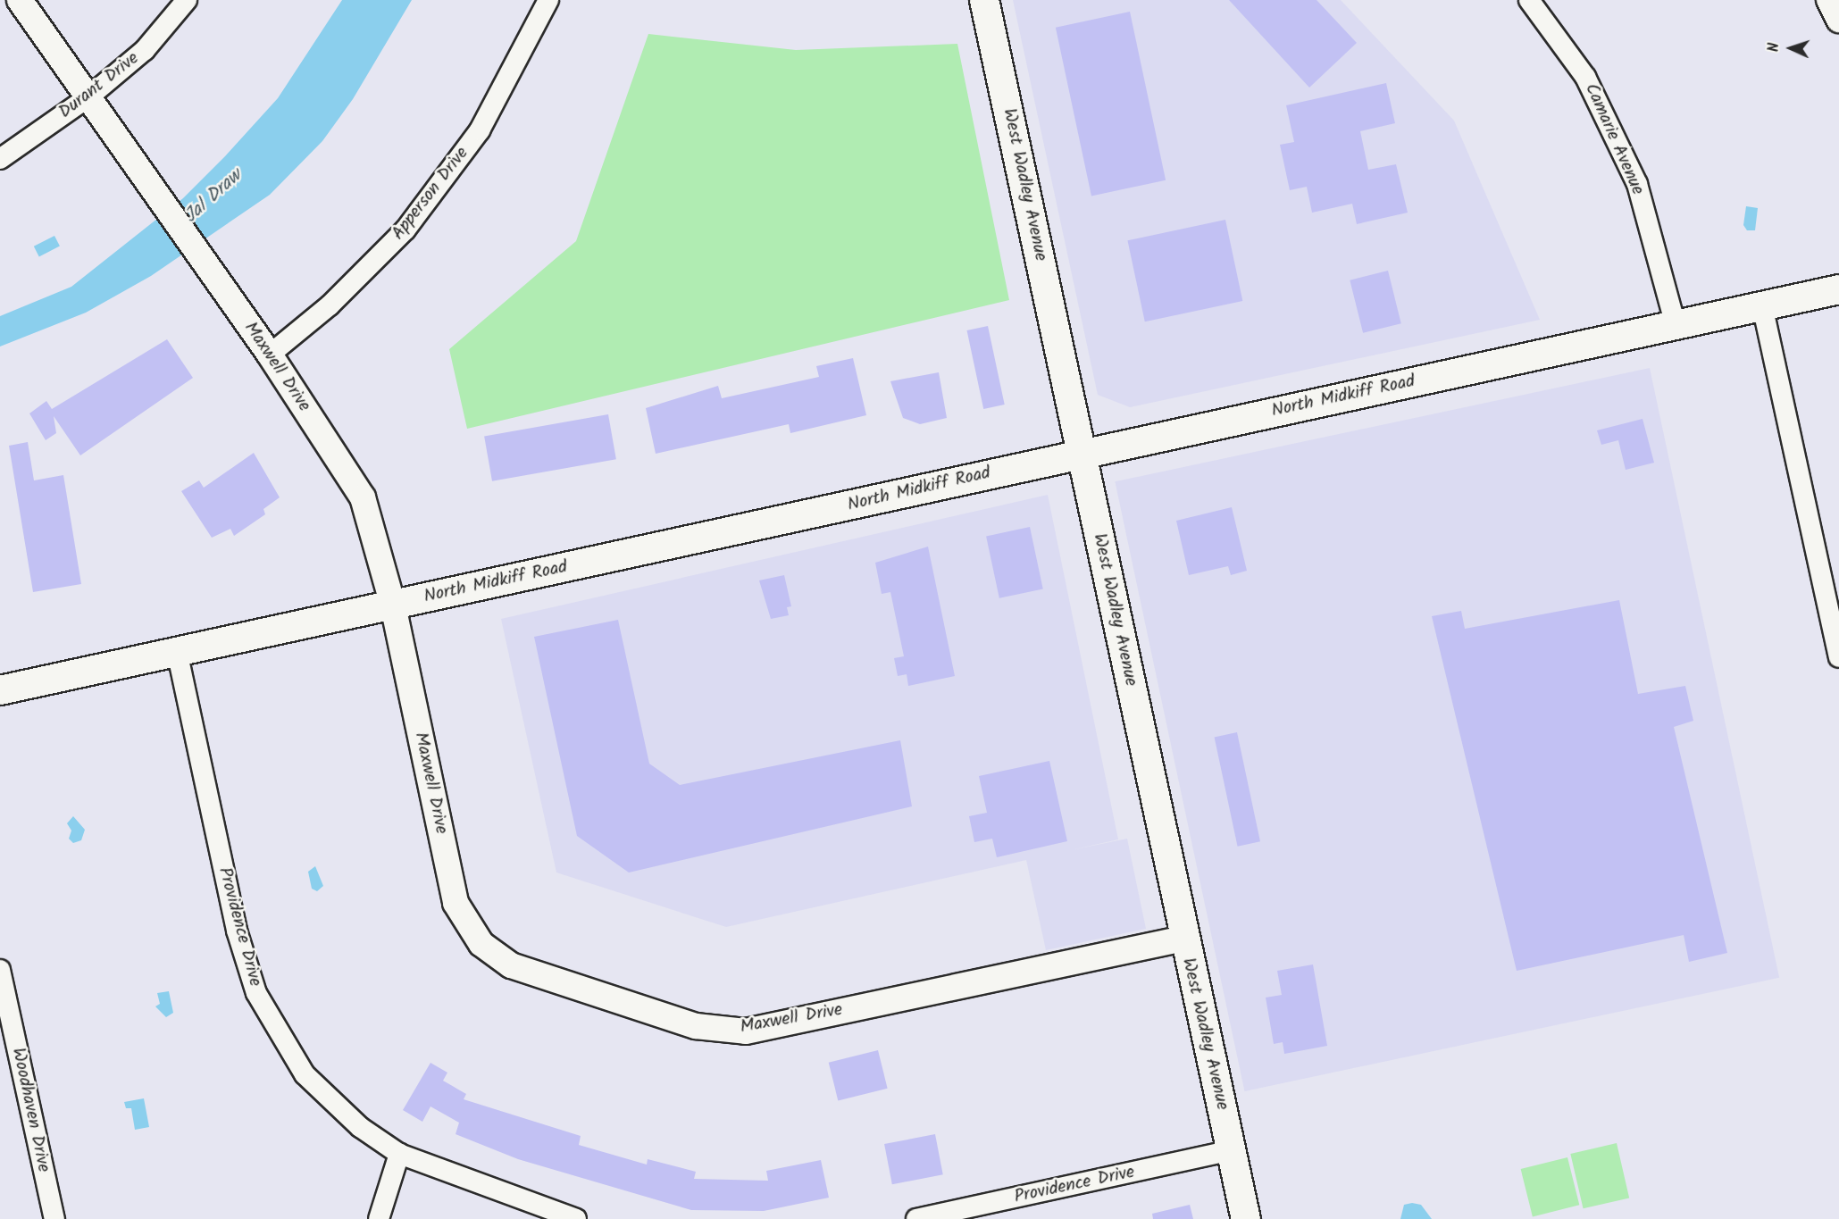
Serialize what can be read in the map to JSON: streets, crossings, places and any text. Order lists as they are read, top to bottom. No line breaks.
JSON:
{"streets":{"main road":["West Wadley Avenue","North Midkiff Road"],"street":["Durant Drive","Camarie Avenue","Apperson Drive","Maxwell Drive","Providence Drive","Woodhaven Drive"]},"crossings":[["Durant Drive","Maxwell Drive"],["Camarie Avenue","North Midkiff Road"],["West Wadley Avenue","Maxwell Drive"],["West Wadley Avenue","North Midkiff Road"],["West Wadley Avenue","Providence Drive"],["Apperson Drive","Maxwell Drive"],["Maxwell Drive","North Midkiff Road"],["North Midkiff Road","Providence Drive"]],"water":["Jal Draw"],"north":"left"}
